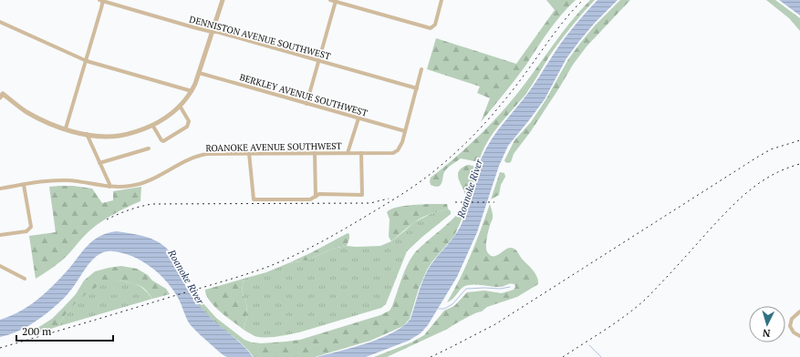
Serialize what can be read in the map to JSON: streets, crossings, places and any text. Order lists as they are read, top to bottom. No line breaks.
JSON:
{"streets":{"street":["DENNISTON AVENUE SOUTHWEST","BERKLEY AVENUE SOUTHWEST","ROANOKE AVENUE SOUTHWEST"]},"crossings":[["BERKLEY AVENUE SOUTHWEST","ROANOKE AVENUE SOUTHWEST"]],"water":["Roanoke River"],"scale_bar":"200 m","north":"bottom"}
